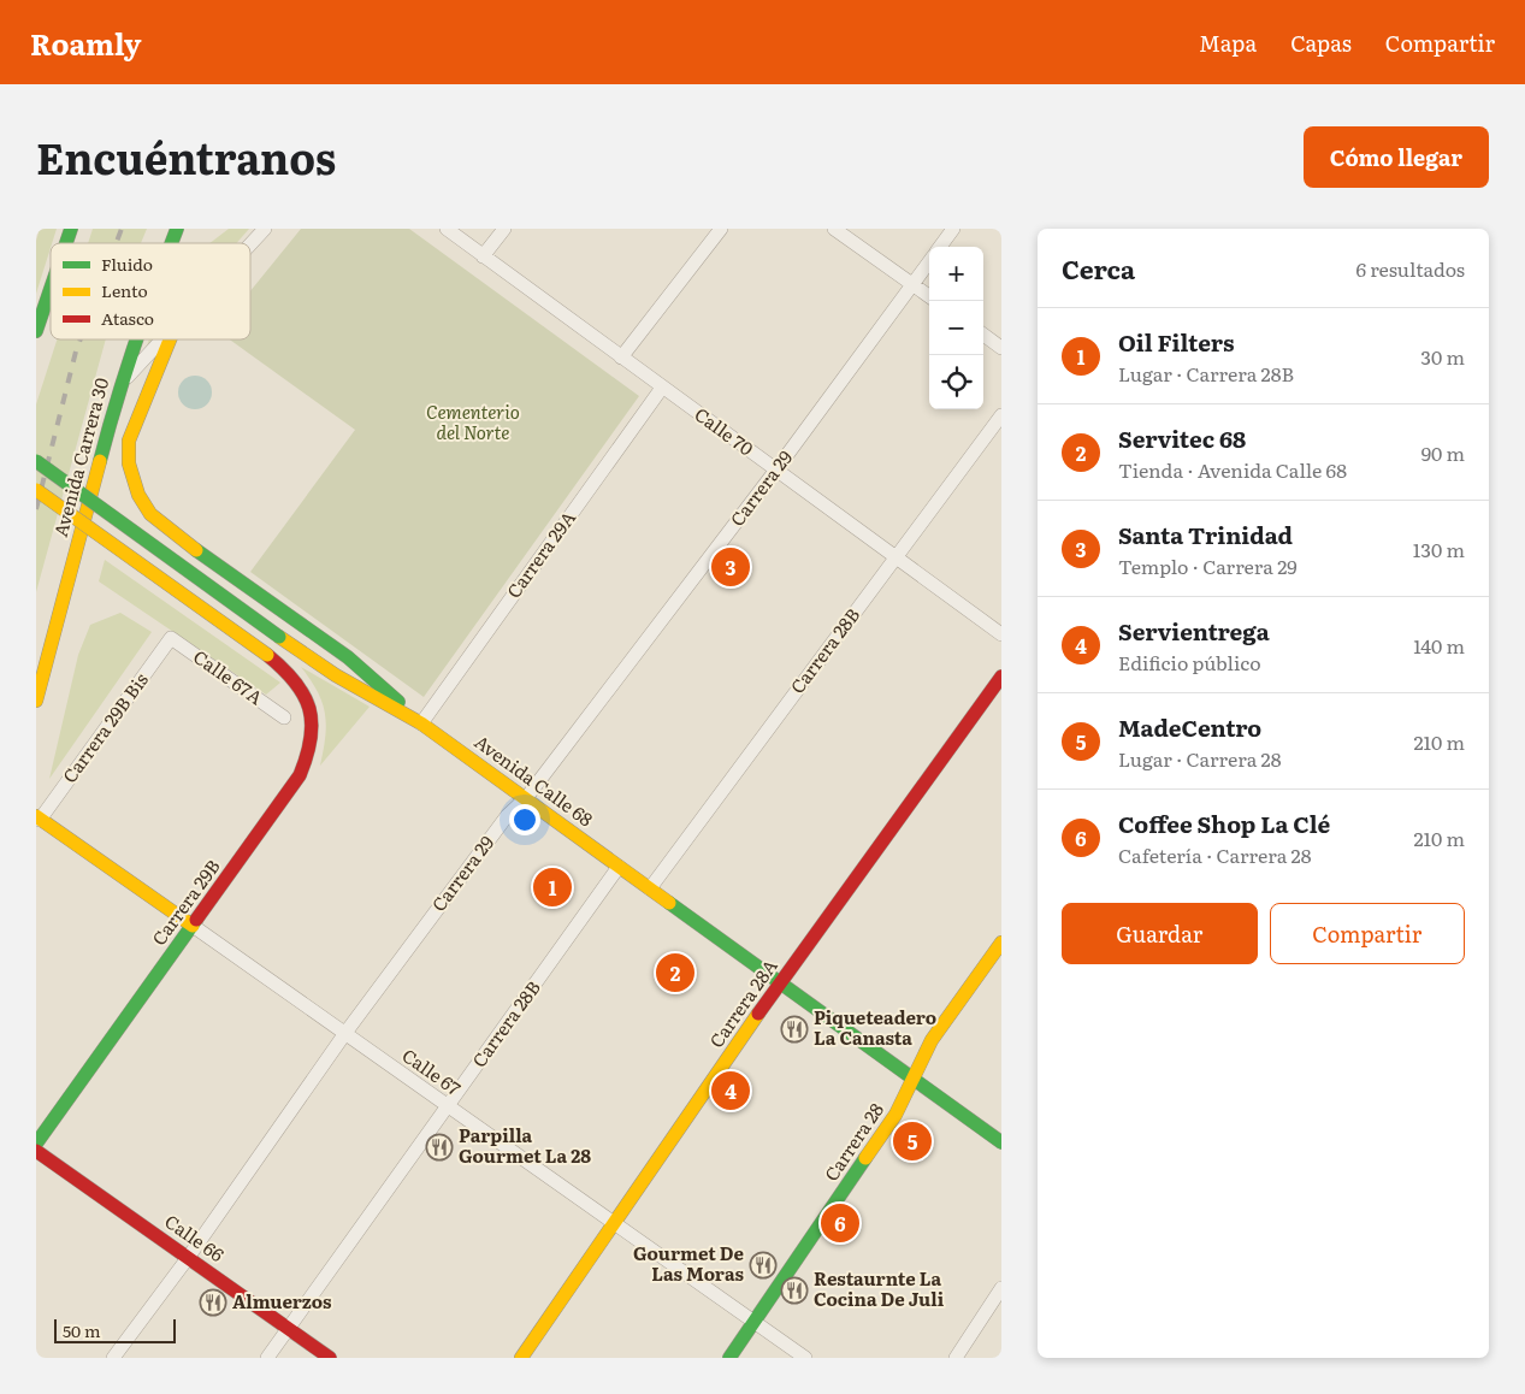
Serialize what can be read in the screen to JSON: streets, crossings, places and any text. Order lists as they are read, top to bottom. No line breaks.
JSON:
{"streets":{"main road":["Avenida Carrera 30","Avenida Calle 68","Carrera 29B","Carrera 28A","Calle 67","Carrera 28","Calle 66"],"street":["Calle 70","Carrera 29","Carrera 29A","Carrera 28B","Calle 67A","Carrera 29B Bis"]},"crossings":[["Calle 70","Carrera 29"],["Calle 70","Carrera 29A"],["Calle 70","Carrera 28B"],["Carrera 29","Avenida Calle 68"],["Carrera 29","Calle 67"],["Carrera 29","Calle 66"],["Carrera 29A","Avenida Calle 68"],["Carrera 28B","Avenida Calle 68"],["Carrera 28B","Calle 67"],["Carrera 28B","Calle 66"],["Calle 67A","Carrera 29B Bis"],["Carrera 29B Bis","Calle 67"],["Avenida Calle 68","Carrera 28A"],["Avenida Calle 68","Carrera 28"],["Carrera 29B","Calle 67"],["Carrera 28A","Calle 67"],["Calle 67","Carrera 28"]],"parks":["Cementerio del Norte"],"places":{"restaurant":["Piqueteadero La Canasta","Parpilla Gourmet La 28","Gourmet De Las Moras","Restaurnte La Cocina De Juli","Almuerzos"]},"legend":["Fluido","Lento","Atasco"],"scale_bar":"50 m","page":{"header":"Roamly","nav":["Mapa","Capas","Compartir"],"title":"Encuéntranos","buttons":["Cómo llegar",["Guardar","Compartir"]],"heading":["Cerca","6 resultados"],"map_buttons":["+","−"],"list":[{"mark":"1","name":"Oil Filters","note":"Lugar · Carrera 28B","value":"30 m"},{"mark":"2","name":"Servitec 68","note":"Tienda · Avenida Calle 68","value":"90 m"},{"mark":"3","name":"Santa Trinidad","note":"Templo · Carrera 29","value":"130 m"},{"mark":"4","name":"Servientrega","note":"Edificio público","value":"140 m"},{"mark":"5","name":"MadeCentro","note":"Lugar · Carrera 28","value":"210 m"},{"mark":"6","name":"Coffee Shop La Clé","note":"Cafetería · Carrera 28","value":"210 m"}],"pins":["3","1","2","4","5","6"],"scale":"50 m"}}
